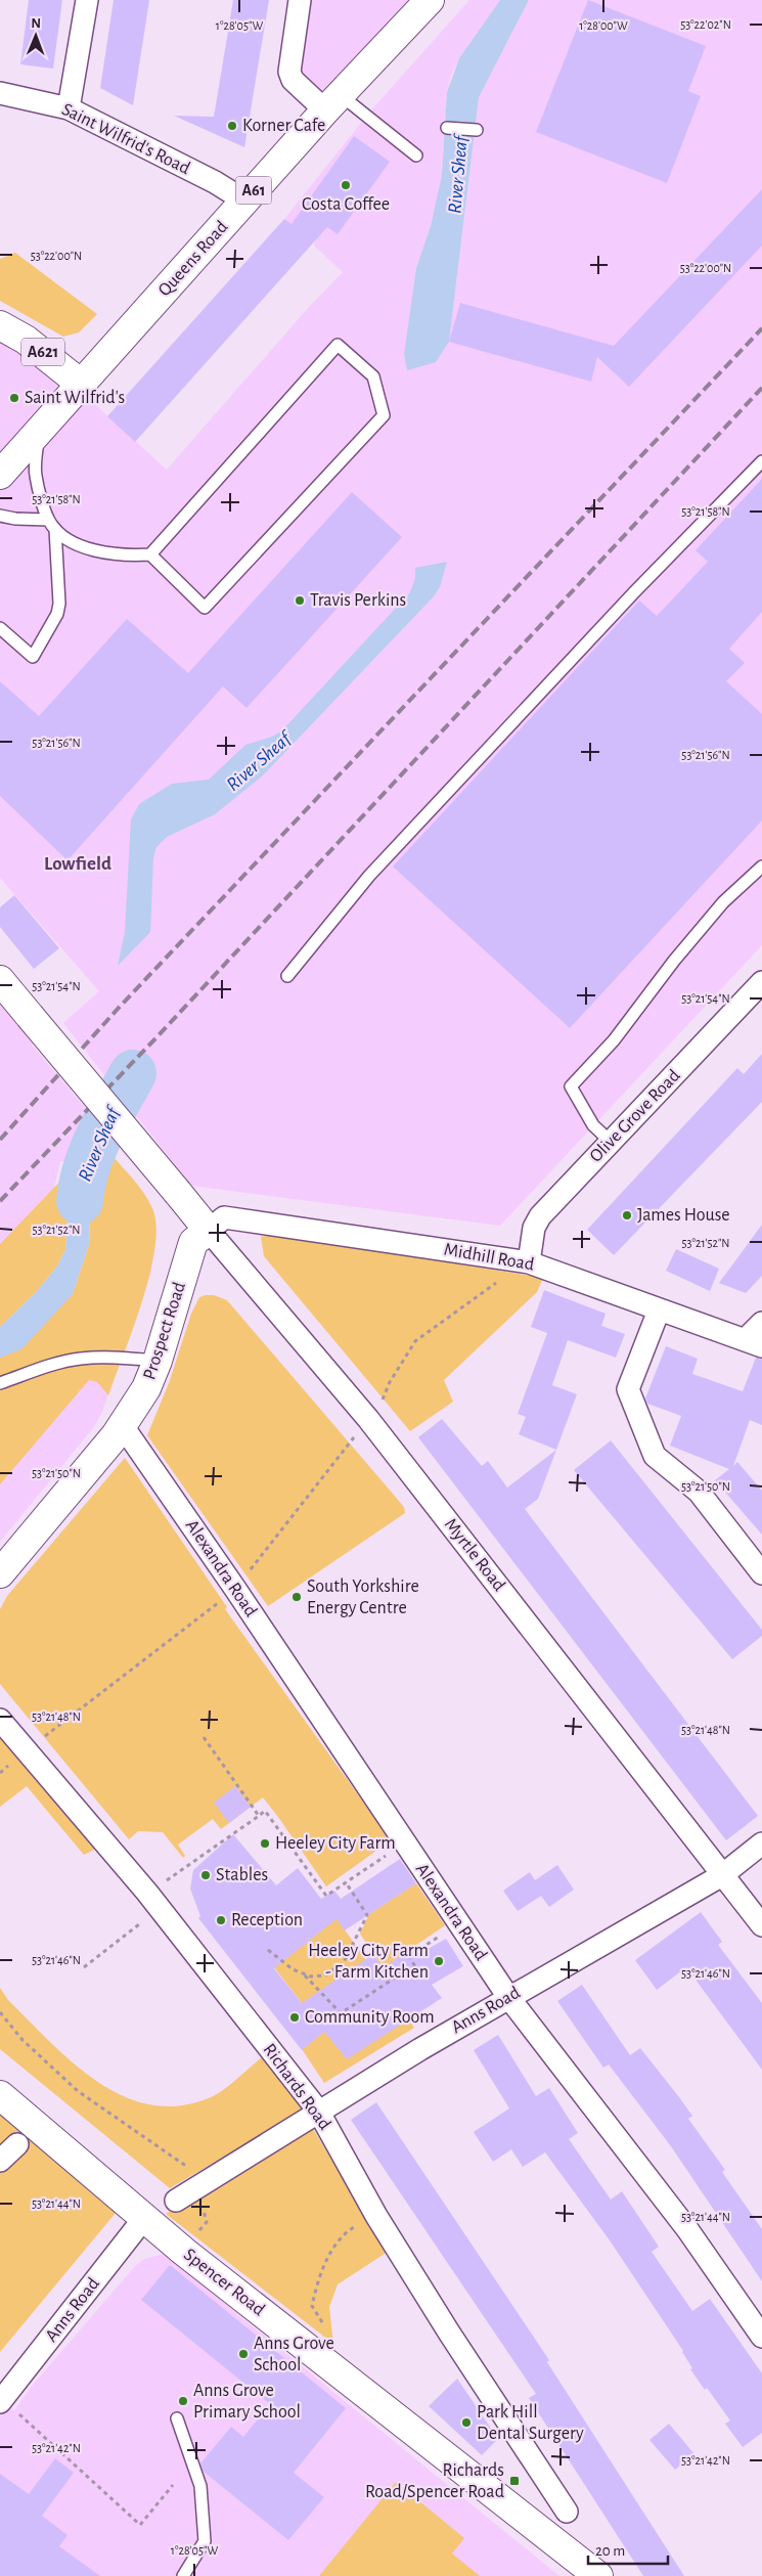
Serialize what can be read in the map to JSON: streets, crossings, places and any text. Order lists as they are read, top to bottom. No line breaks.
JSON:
{"streets":{"main road":["A61","Queens Road","A621","Prospect Road","Myrtle Road","Spencer Road"],"street":["Saint Wilfrid's Road","Olive Grove Road","Midhill Road","Alexandra Road","Anns Road","Richards Road"]},"crossings":[["Saint Wilfrid's Road","Queens Road"],["Queens Road","A621"],["Olive Grove Road","Midhill Road"],["Midhill Road","Prospect Road"],["Midhill Road","Myrtle Road"],["Prospect Road","Myrtle Road"],["Prospect Road","Alexandra Road"],["Myrtle Road","Anns Road"],["Alexandra Road","Anns Road"],["Anns Road","Richards Road"],["Anns Road","Spencer Road"]],"districts":["Lowfield"],"water":["River Sheaf"],"places":{"other":["Korner Cafe","Costa Coffee","Saint Wilfrid's","Travis Perkins","James House","South Yorkshire Energy Centre","Heeley City Farm","Stables","Reception","Heeley City Farm - Farm Kitchen","Community Room","Anns Grove School","Anns Grove Primary School","Park Hill Dental Surgery"],"transit":["Richards Road/Spencer Road"]},"scale_bar":"20 m","north":"top","coordinates":["53°22'02\"N","1°28'05\"W","1°28'00\"W","53°22'00\"N","53°21'58\"N","53°21'56\"N","53°21'54\"N","53°21'52\"N","53°21'50\"N","53°21'48\"N","53°21'46\"N","53°21'44\"N","53°21'42\"N"]}
